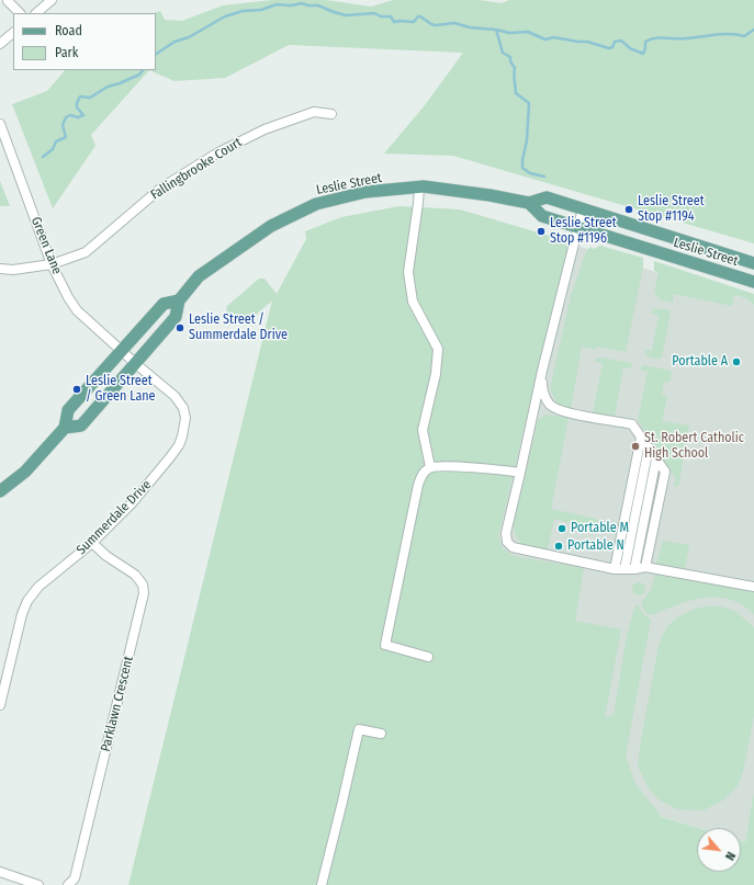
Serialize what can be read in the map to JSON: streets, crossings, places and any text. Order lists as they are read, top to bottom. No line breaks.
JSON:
{"streets":{"main road":["Leslie Street"],"street":["Fallingbrooke Court","Green Lane","Summerdale Drive","Parklawn Crescent"]},"crossings":[["Fallingbrooke Court","Green Lane"],["Leslie Street","Green Lane"],["Leslie Street","Summerdale Drive"],["Green Lane","Summerdale Drive"],["Summerdale Drive","Parklawn Crescent"]],"places":["Leslie Street Stop #1194","Leslie Street Stop #1196","Leslie Street / Summerdale Drive","Portable A","Leslie Street / Green Lane","St. Robert Catholic High School","Portable M","Portable N"],"legend":["Road","Park"],"north":"bottom right"}
